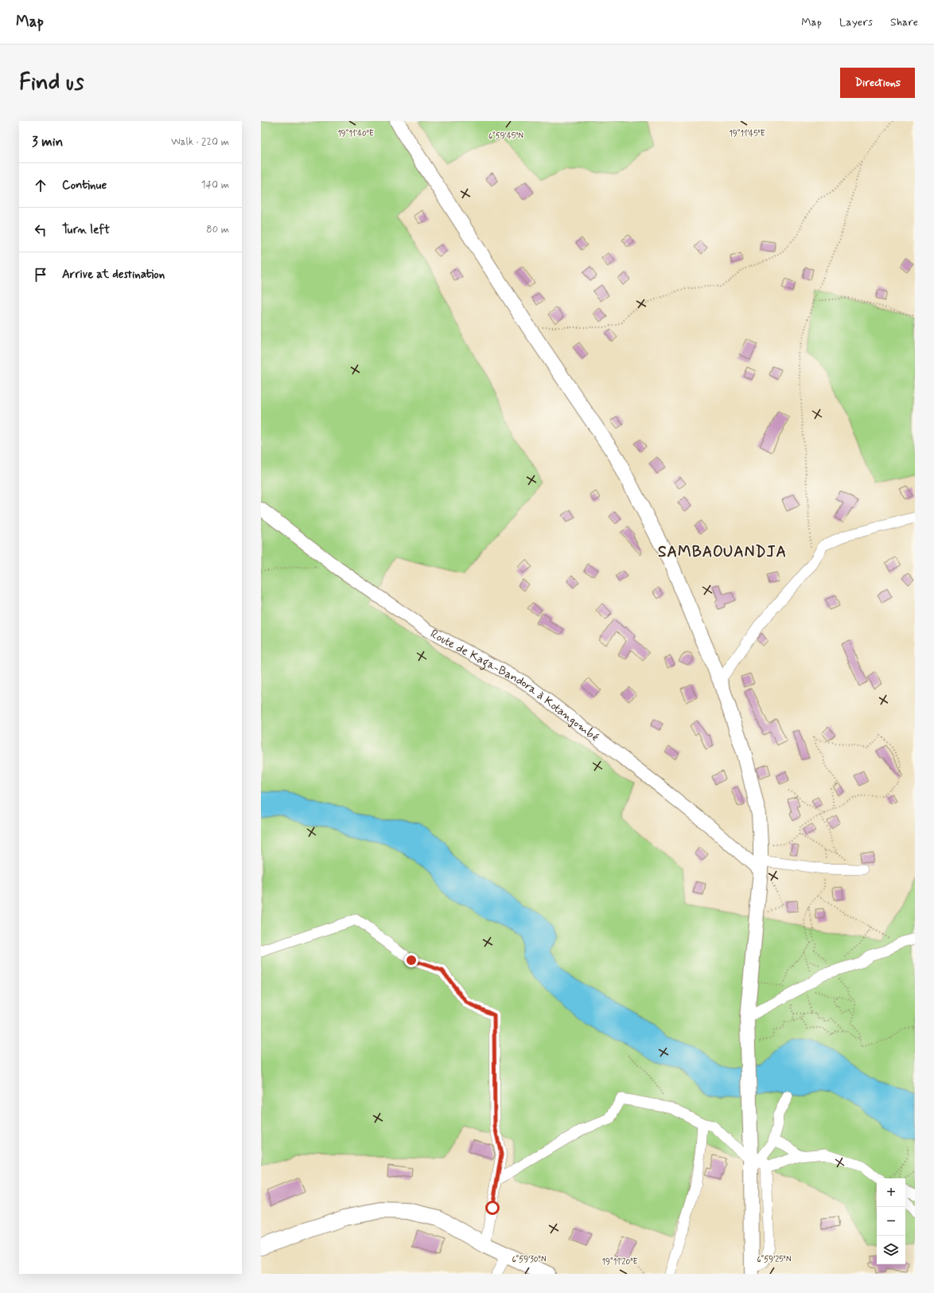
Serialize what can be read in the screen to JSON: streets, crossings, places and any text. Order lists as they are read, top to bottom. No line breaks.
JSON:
{"streets":{"street":["Route de Kaga-Bandora à Kotangombé"]},"districts":["SAMBAOUANDJA"],"page":{"header":"Map","nav":["Map","Layers","Share"],"buttons":"Directions","title":"Find us","heading":["3 min","Walk · 220 m"],"list":[["Continue","140 m"],["Turn left","80 m"],"Arrive at destination"],"map_buttons":["+","−"]},"coordinates":["19°11'40\"E","19°11'45\"E","6°59'45\"N","6°59'30\"N","6°59'25\"N","19°11'20\"E"]}
